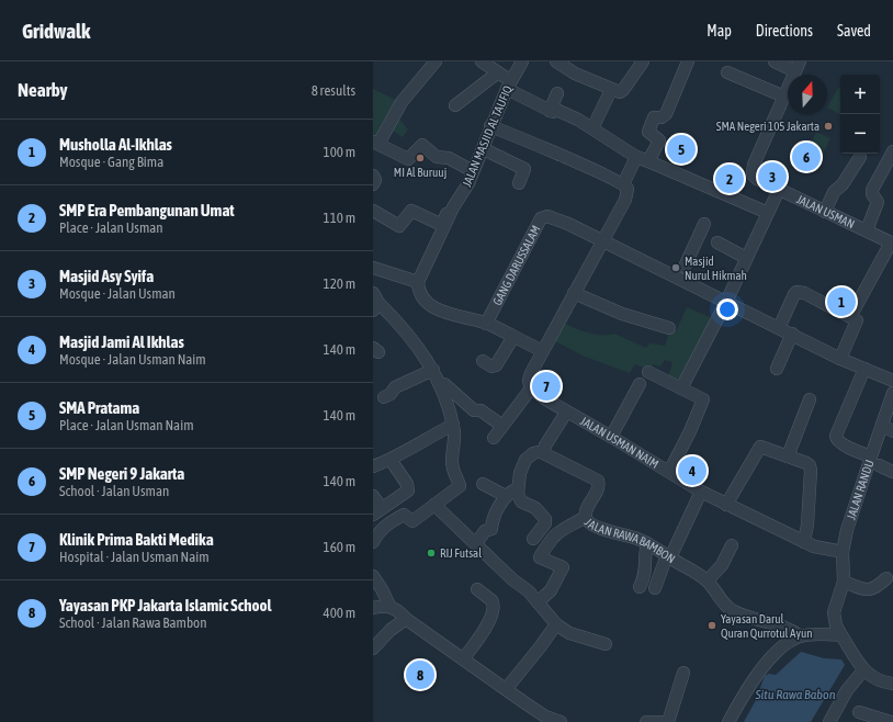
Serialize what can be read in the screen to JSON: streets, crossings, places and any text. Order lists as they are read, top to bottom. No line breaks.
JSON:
{"streets":{"street":["JALAN MASJID AL TAUFIQ","JALAN USMAN","GANG DARUSSALAM","JALAN USMAN NAIM","JALAN RANDU","JALAN RAWA BAMBON"]},"crossings":[["JALAN USMAN NAIM","JALAN RANDU"],["JALAN RANDU","JALAN RAWA BAMBON"]],"water":["Situ Rawa Babon"],"places":["SMA Negeri 105 Jakarta","MI Al Buruuj","Masjid Nurul Hikmah","RIJ Futsal","Yayasan Darul Quran Qurrotul Ayun"],"north":"top","page":{"header":"Gridwalk","nav":["Map","Directions","Saved"],"heading":["Nearby","8 results"],"map_buttons":["+","−"],"list":[{"mark":"1","name":"Musholla Al-Ikhlas","note":"Mosque · Gang Bima","value":"100 m"},{"mark":"2","name":"SMP Era Pembangunan Umat","note":"Place · Jalan Usman","value":"110 m"},{"mark":"3","name":"Masjid Asy Syifa","note":"Mosque · Jalan Usman","value":"120 m"},{"mark":"4","name":"Masjid Jami Al Ikhlas","note":"Mosque · Jalan Usman Naim","value":"140 m"},{"mark":"5","name":"SMA Pratama","note":"Place · Jalan Usman Naim","value":"140 m"},{"mark":"6","name":"SMP Negeri 9 Jakarta","note":"School · Jalan Usman","value":"140 m"},{"mark":"7","name":"Klinik Prima Bakti Medika","note":"Hospital · Jalan Usman Naim","value":"160 m"},{"mark":"8","name":"Yayasan PKP Jakarta Islamic School","note":"School · Jalan Rawa Bambon","value":"400 m"}],"pins":["5","6","3","2","1","7","4","8"]}}
